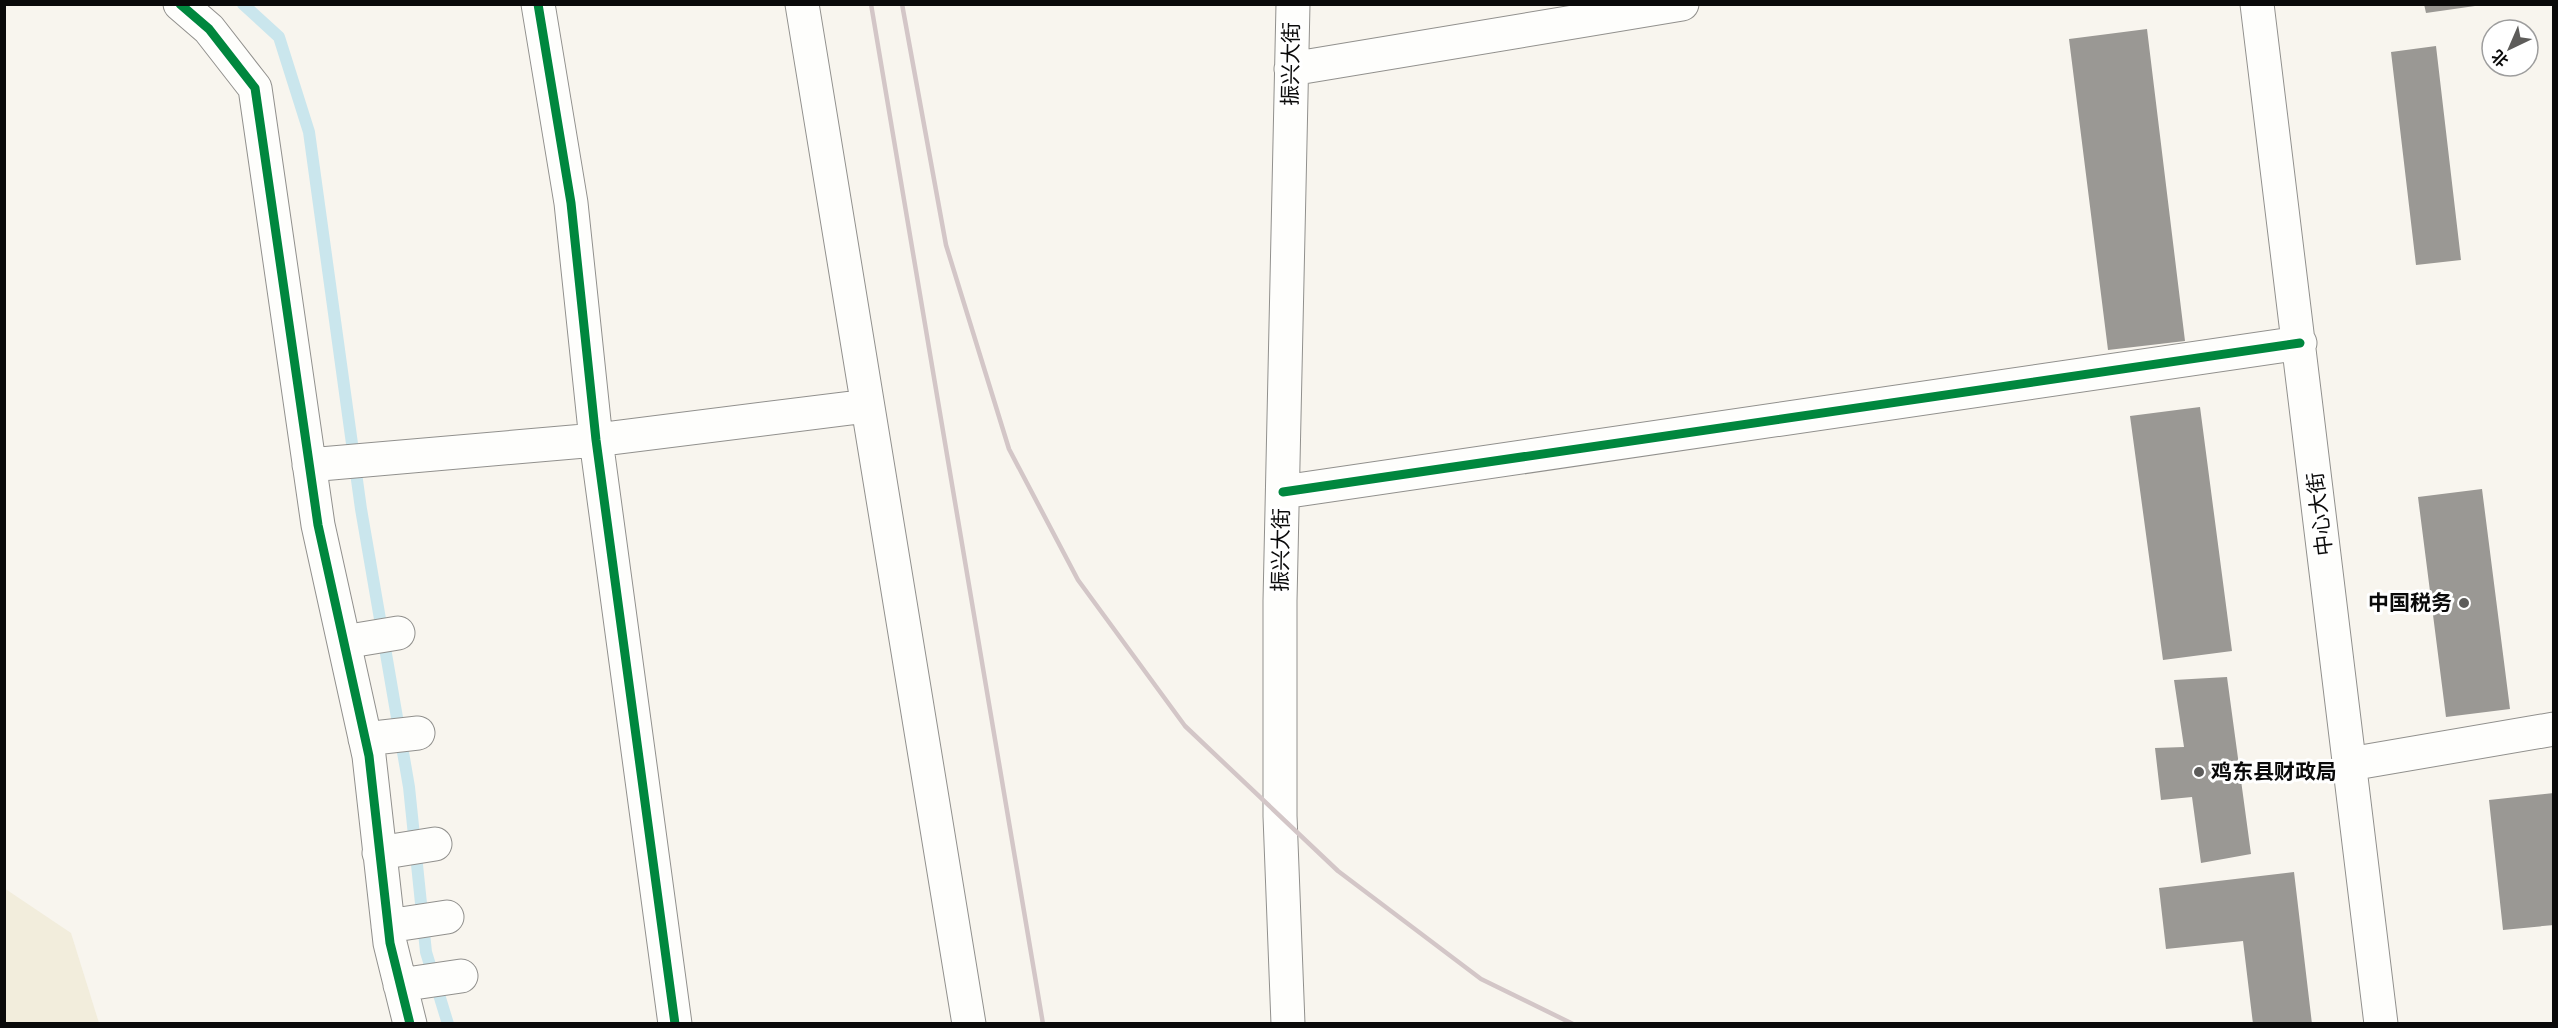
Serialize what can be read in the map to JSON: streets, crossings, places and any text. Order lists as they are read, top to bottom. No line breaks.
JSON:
{"streets":{"street":["振兴大街","中心大街"]},"places":["中国税务","鸡东县财政局"],"north":"bottom left"}
